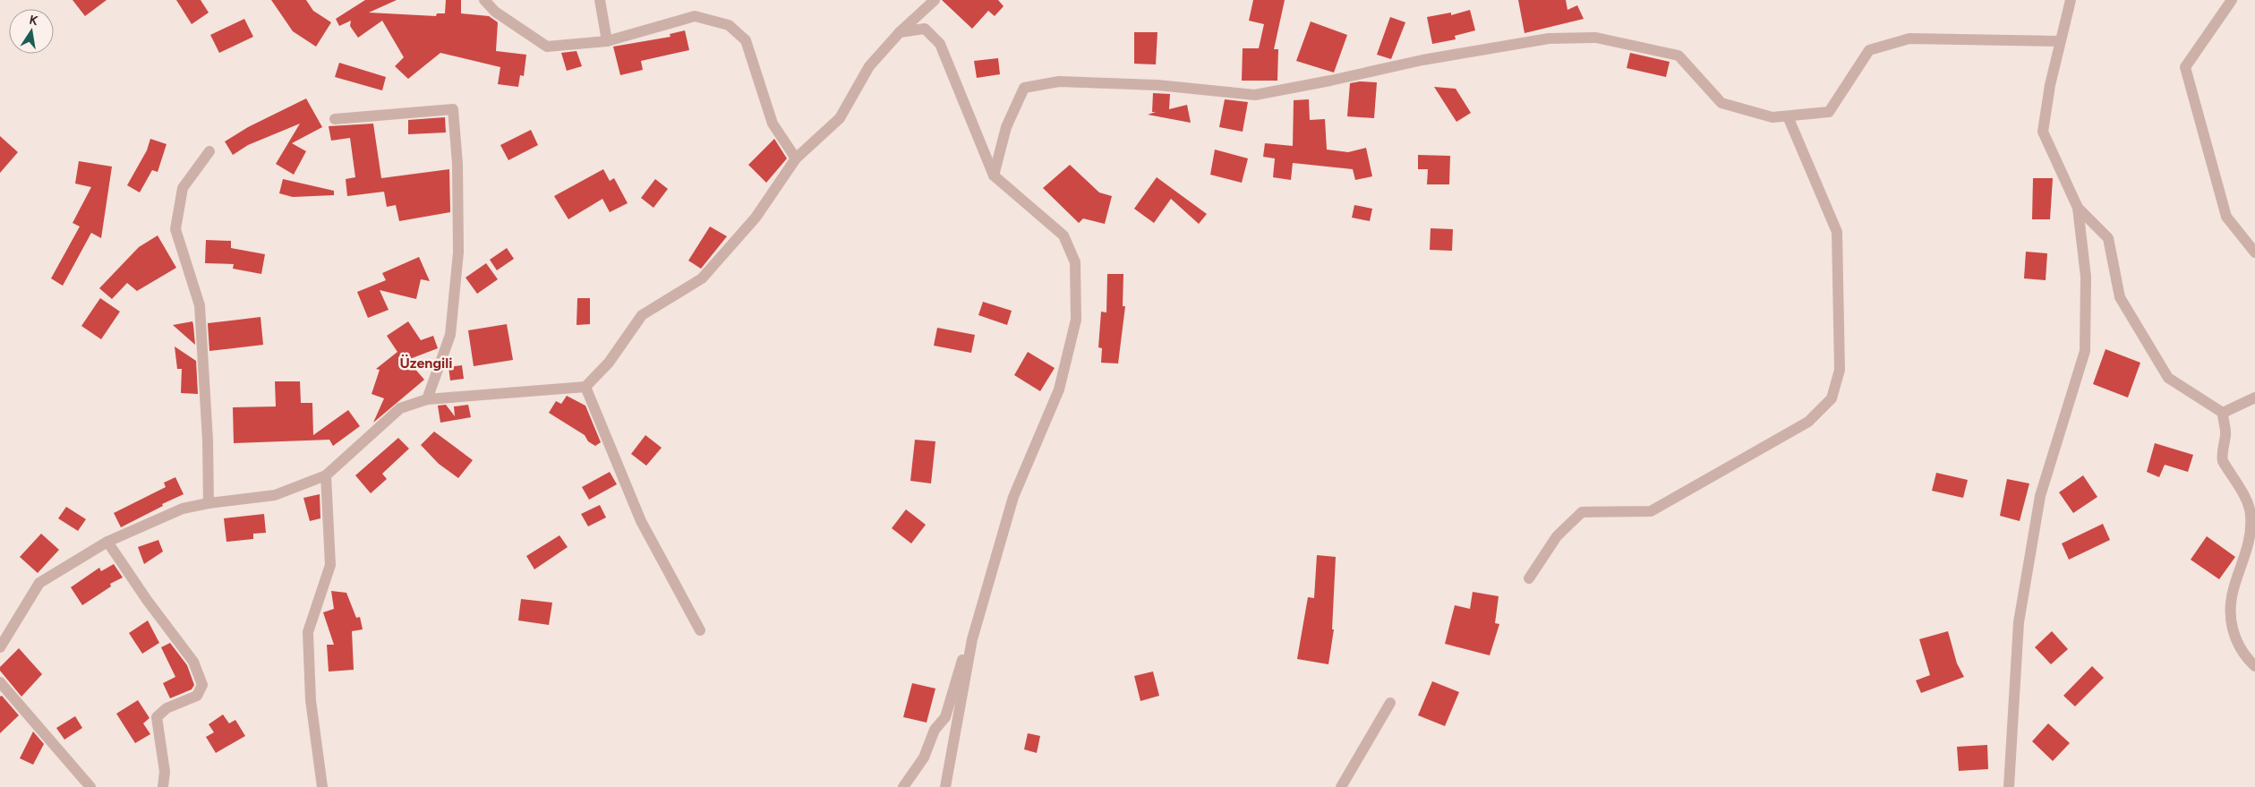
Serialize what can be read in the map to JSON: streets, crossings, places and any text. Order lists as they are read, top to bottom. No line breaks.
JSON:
{"districts":["Üzengili"],"north":"top"}
